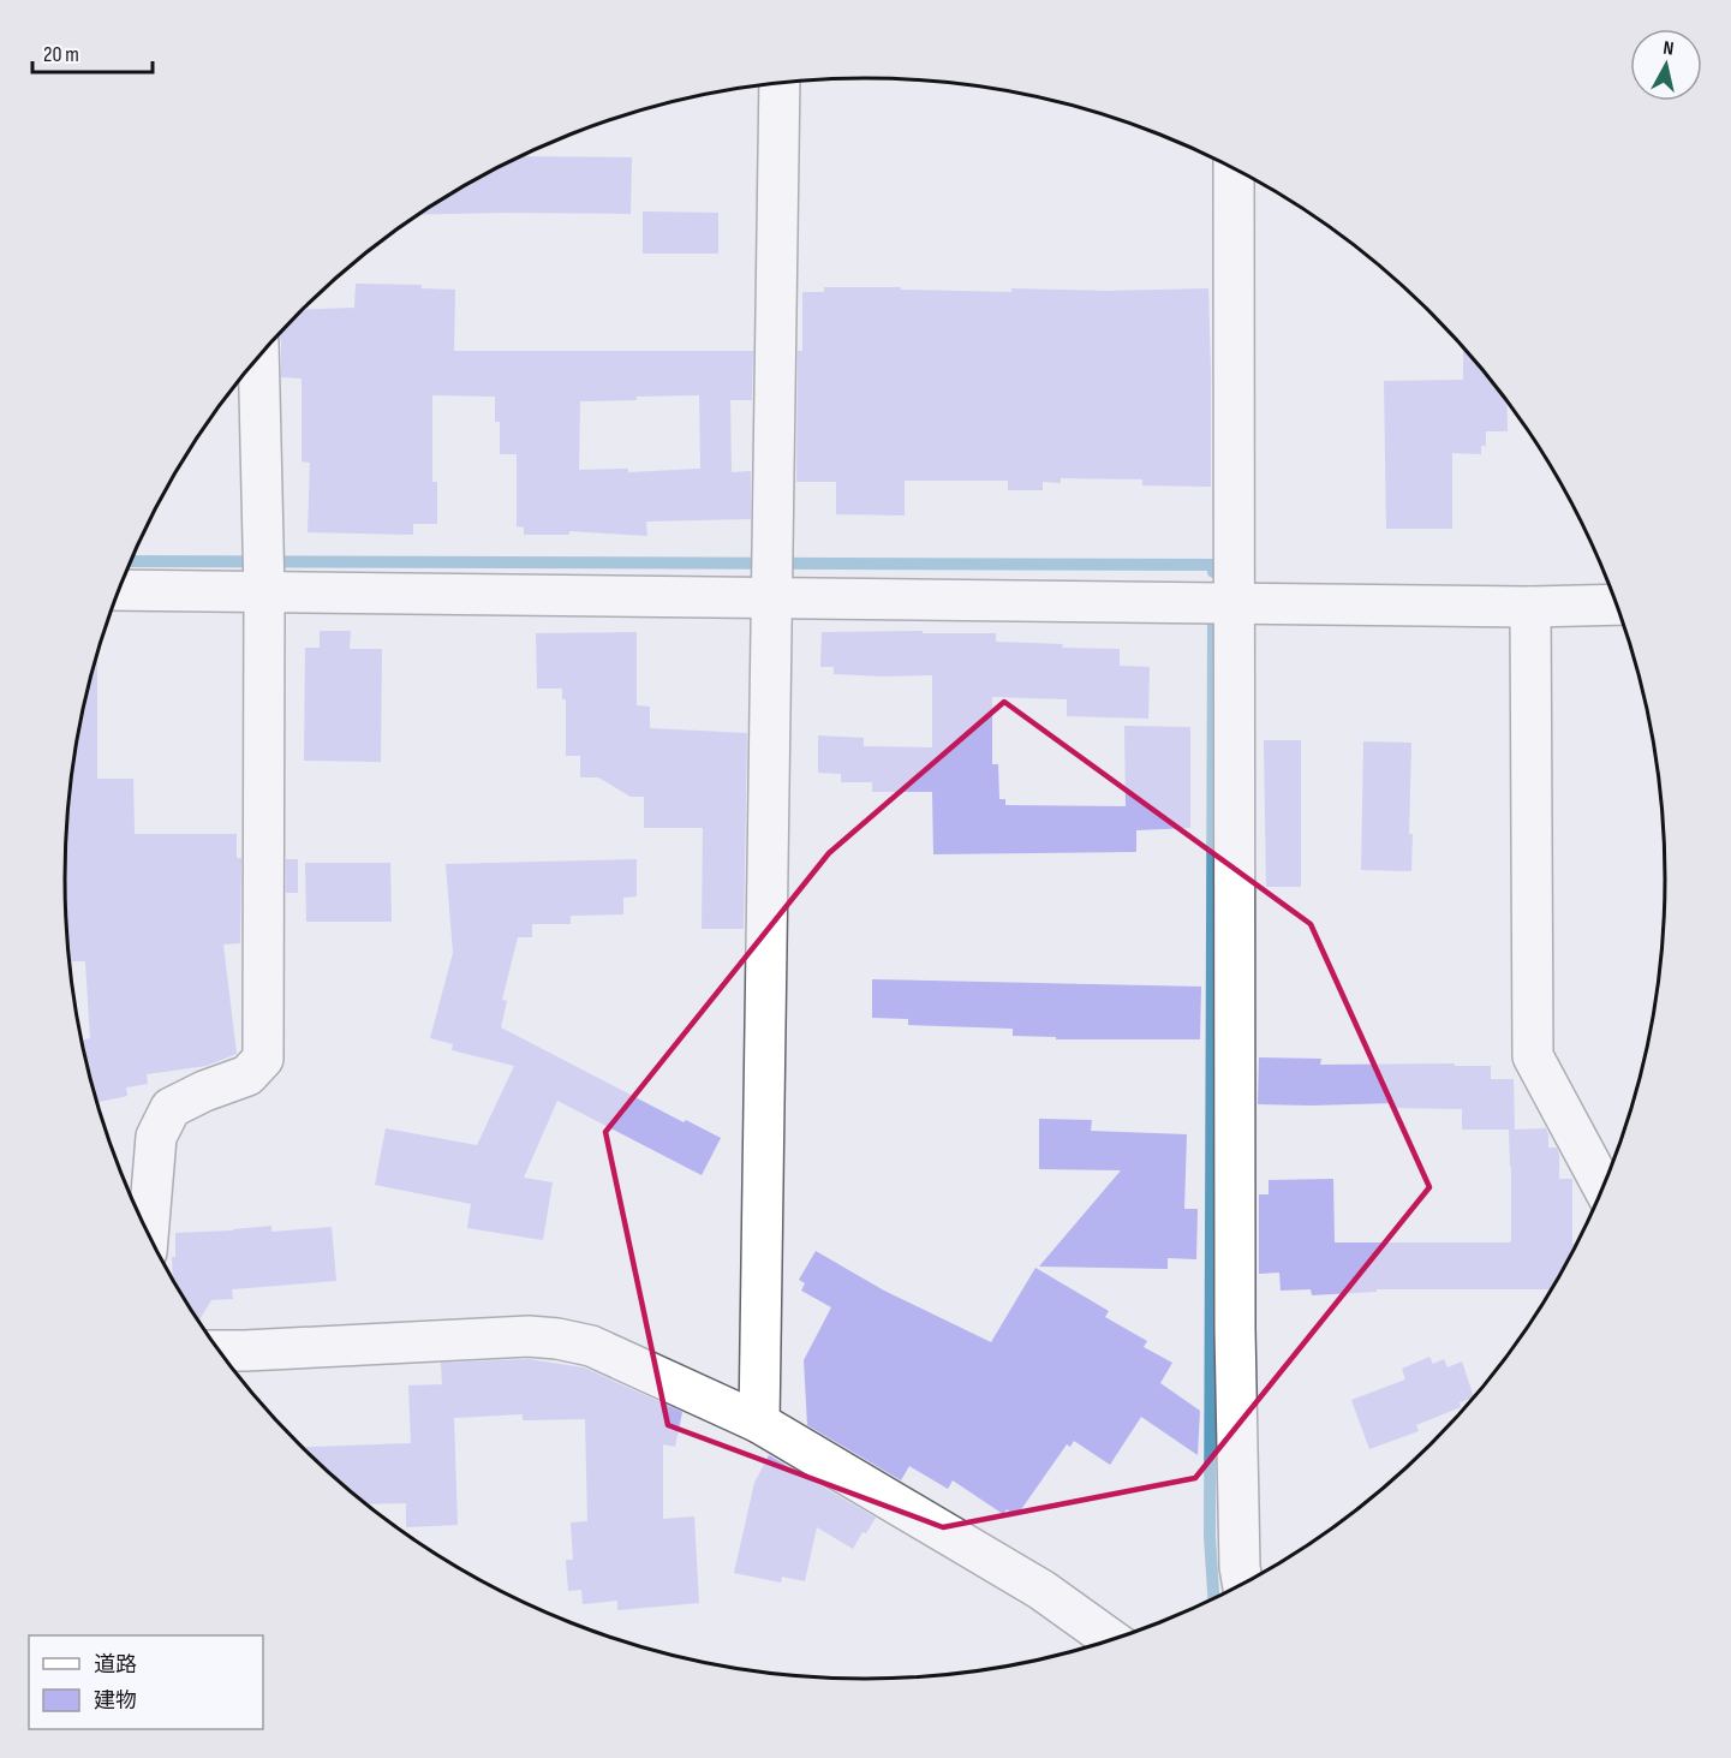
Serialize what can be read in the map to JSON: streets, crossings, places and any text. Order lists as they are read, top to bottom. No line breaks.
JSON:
{"legend":["道路","建物"],"scale_bar":"20 m","north":"top"}
